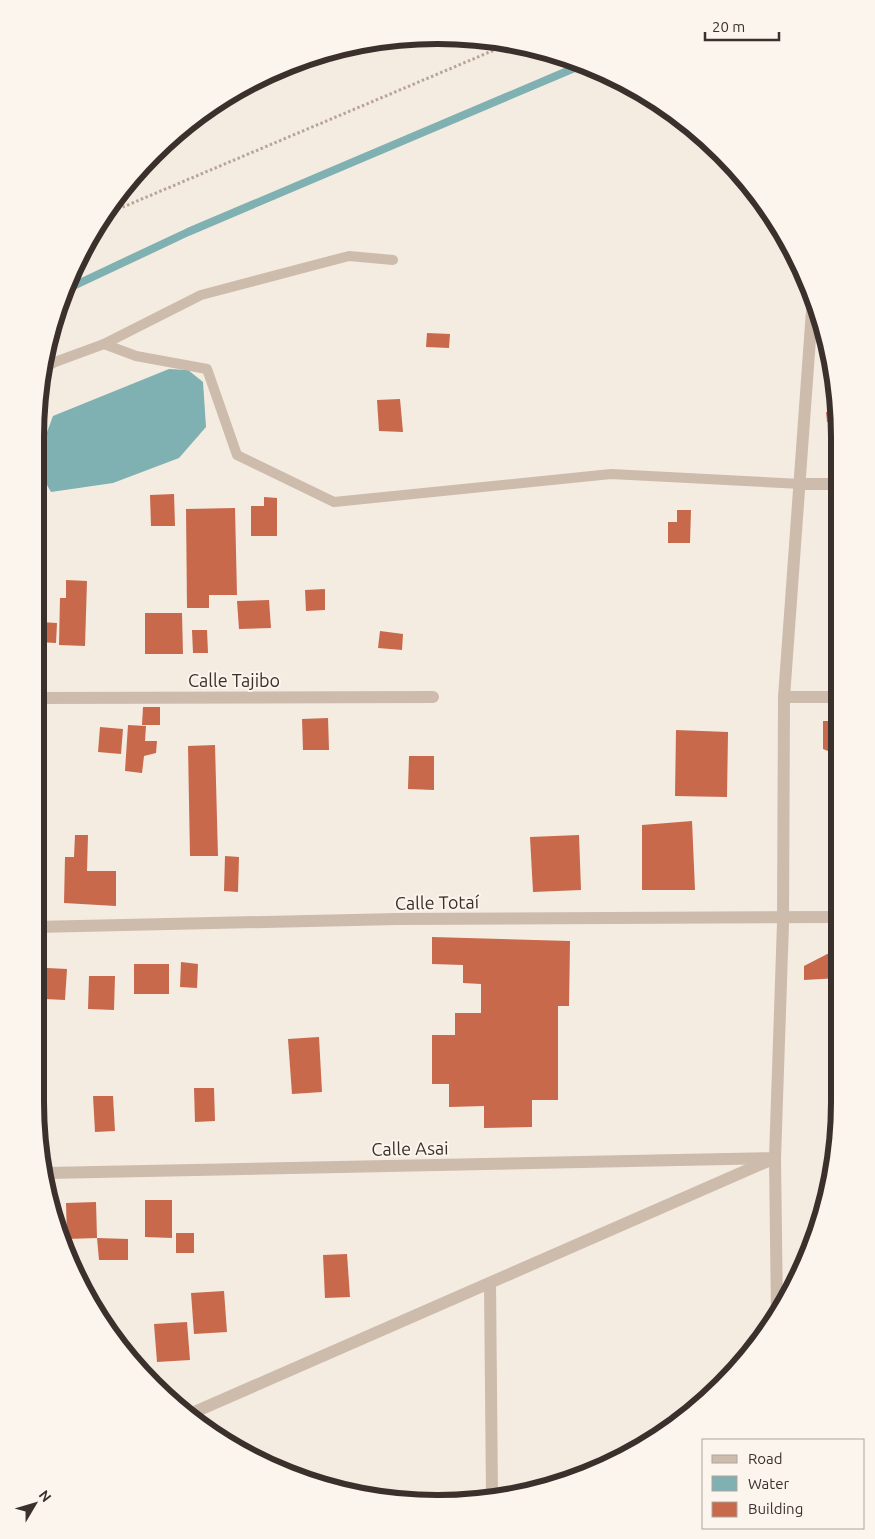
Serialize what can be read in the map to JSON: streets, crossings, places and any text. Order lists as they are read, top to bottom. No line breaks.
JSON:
{"streets":{"street":["Calle Tajibo","Calle Totaí","Calle Asai"]},"legend":["Road","Water","Building"],"scale_bar":"20 m","north":"top right"}
